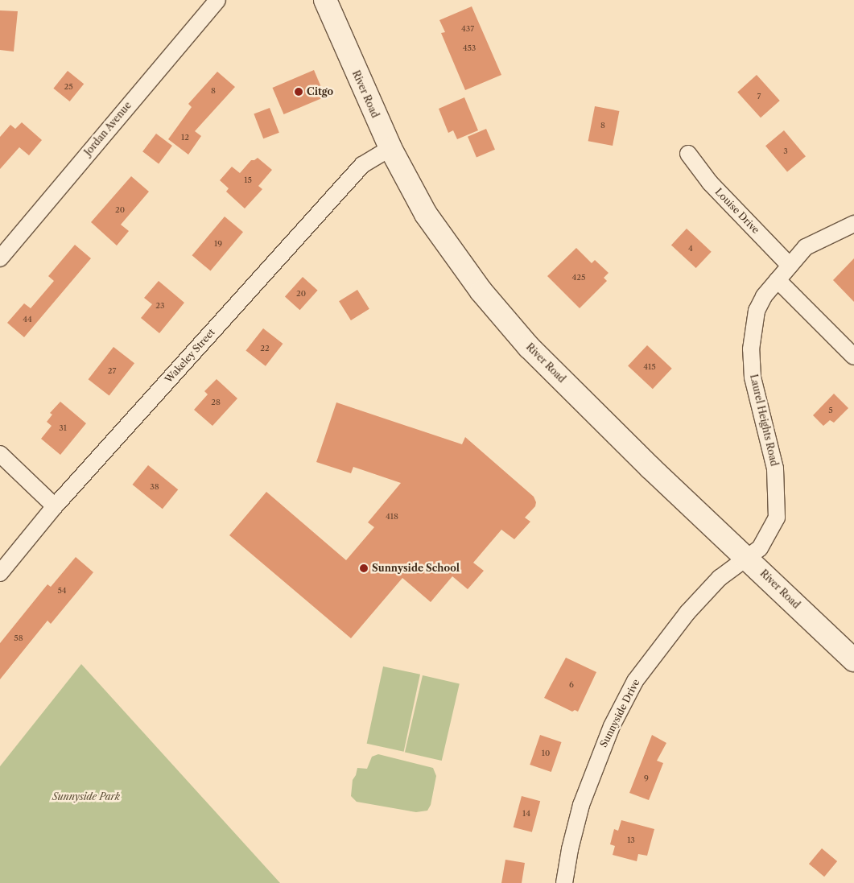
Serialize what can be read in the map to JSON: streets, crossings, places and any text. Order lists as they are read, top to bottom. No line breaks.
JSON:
{"streets":{"main road":["River Road"],"street":["Jordan Avenue","Louise Drive","Wakeley Street","Laurel Heights Road","Sunnyside Drive"]},"crossings":[["River Road","Wakeley Street"],["River Road","Laurel Heights Road"],["River Road","Sunnyside Drive"],["Louise Drive","Laurel Heights Road"],["Laurel Heights Road","Sunnyside Drive"]],"parks":["Sunnyside Park"],"places":["Citgo","Sunnyside School"],"house_numbers":["437","453","25","8","7","8","12","3","15","20","19","4","425","20","23","44","22","415","27","28","5","31","38","418","54","58","6","10","9","14","13"]}
